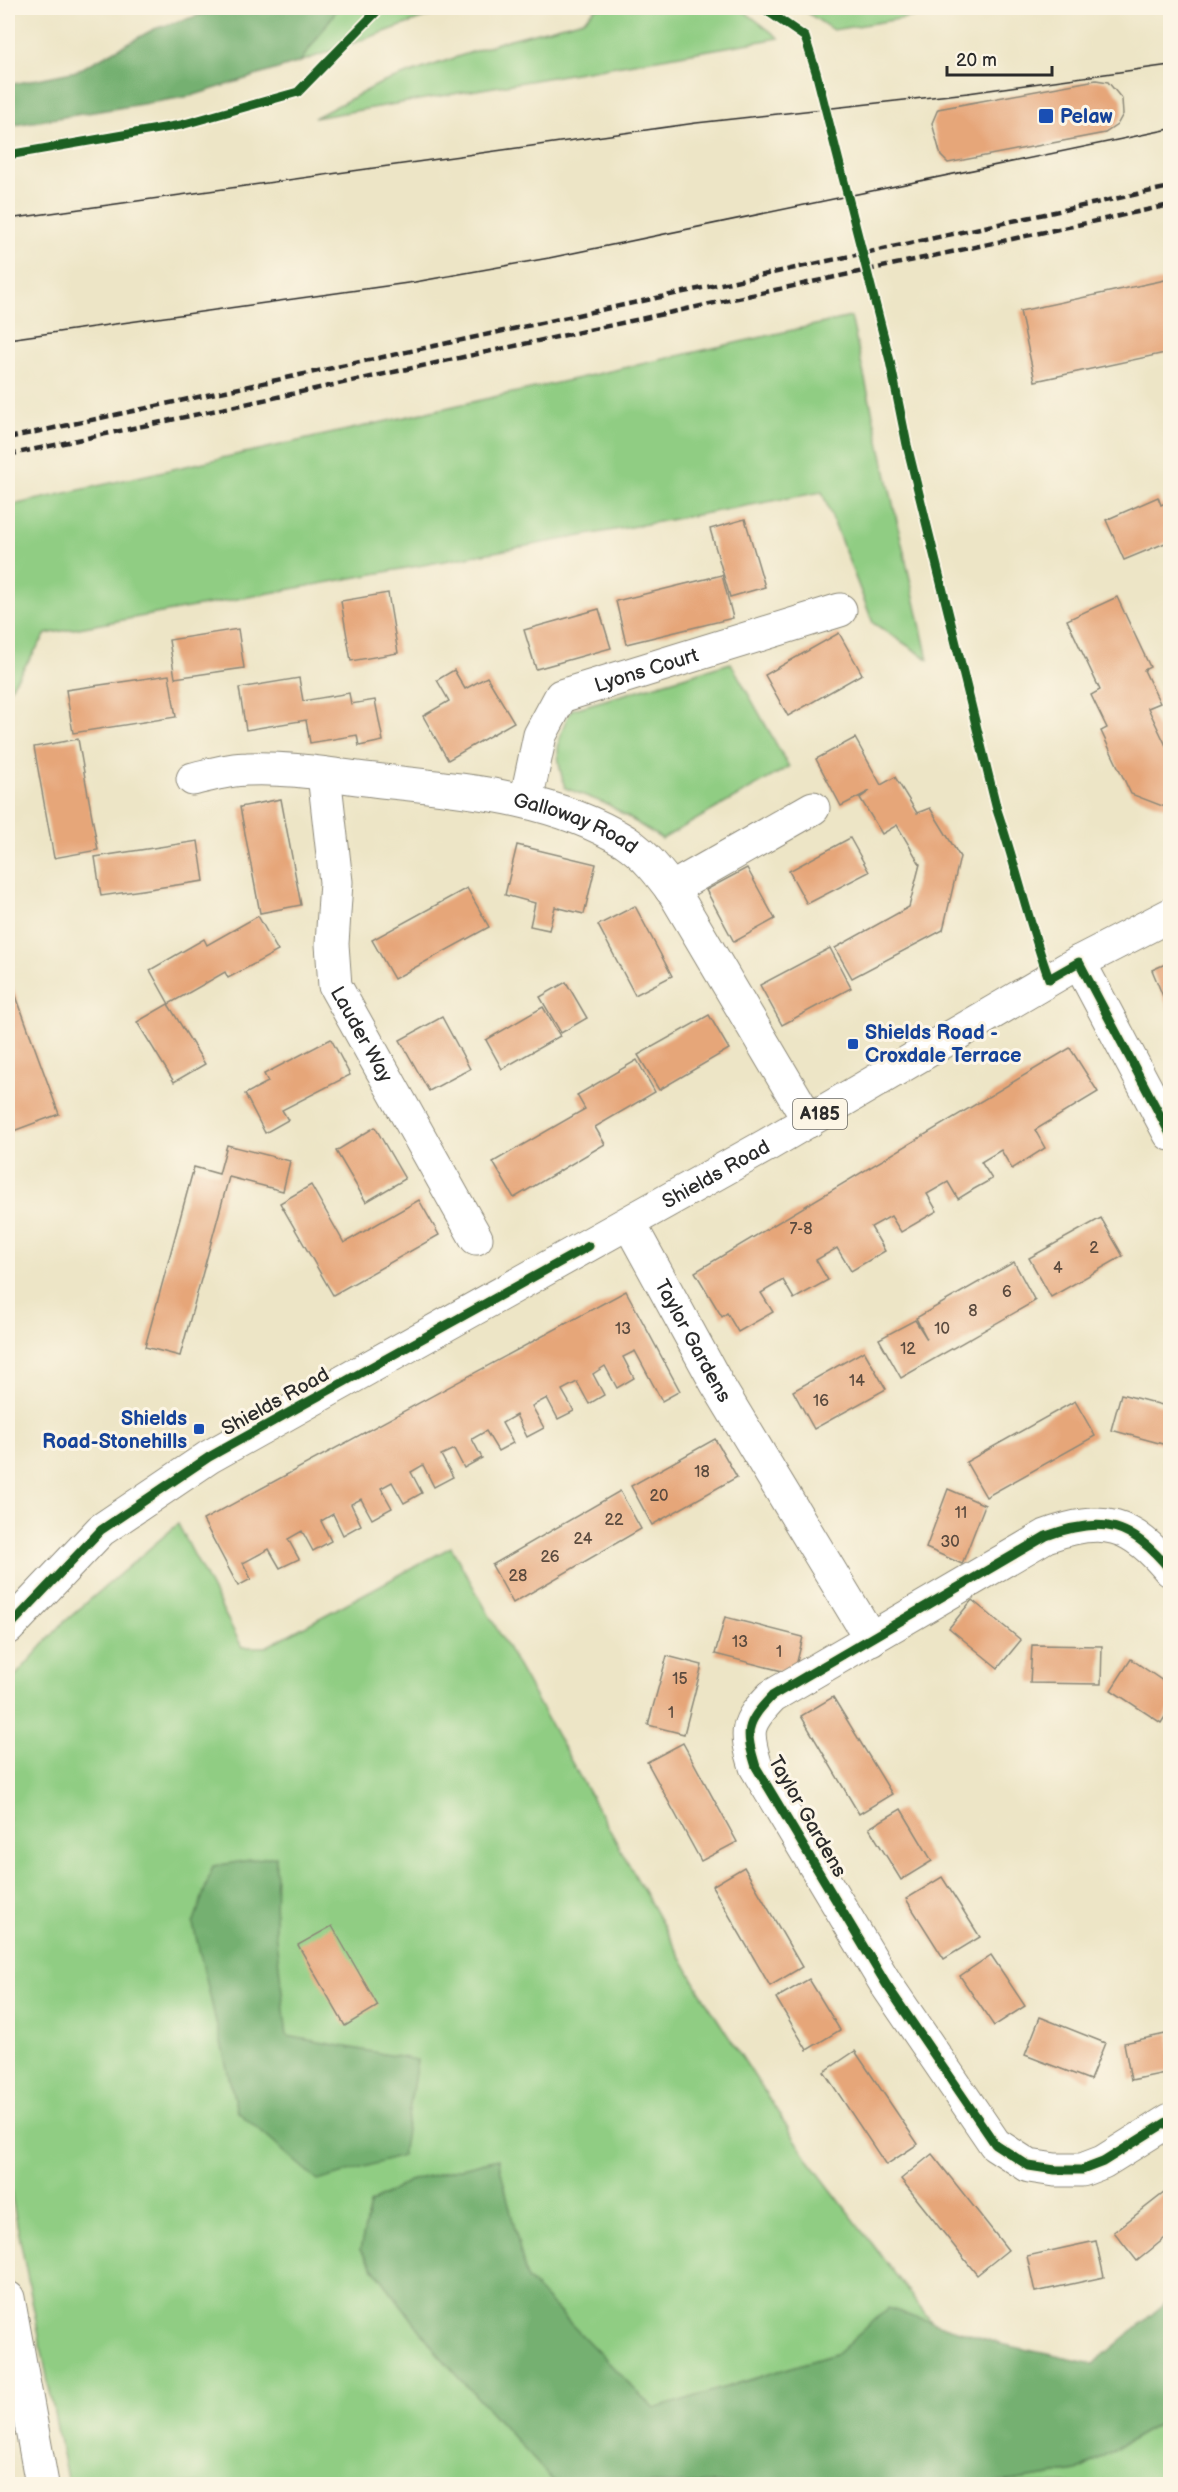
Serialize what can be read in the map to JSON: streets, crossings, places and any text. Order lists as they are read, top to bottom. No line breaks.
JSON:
{"streets":{"street":["Lyons Court","Galloway Road","Lauder Way","A185","Shields Road","Taylor Gardens"]},"crossings":[["Lyons Court","Galloway Road"],["Galloway Road","Lauder Way"],["Galloway Road","Shields Road"],["Shields Road","Taylor Gardens"]],"places":{"transit":["Pelaw","Shields Road - Croxdale Terrace","Shields Road-Stonehills"]},"house_numbers":["7-8","2","4","6","8","13","10","12","14","16","18","20","11","22","24","30","26","28","13","1","15","1"],"scale_bar":"20 m"}
